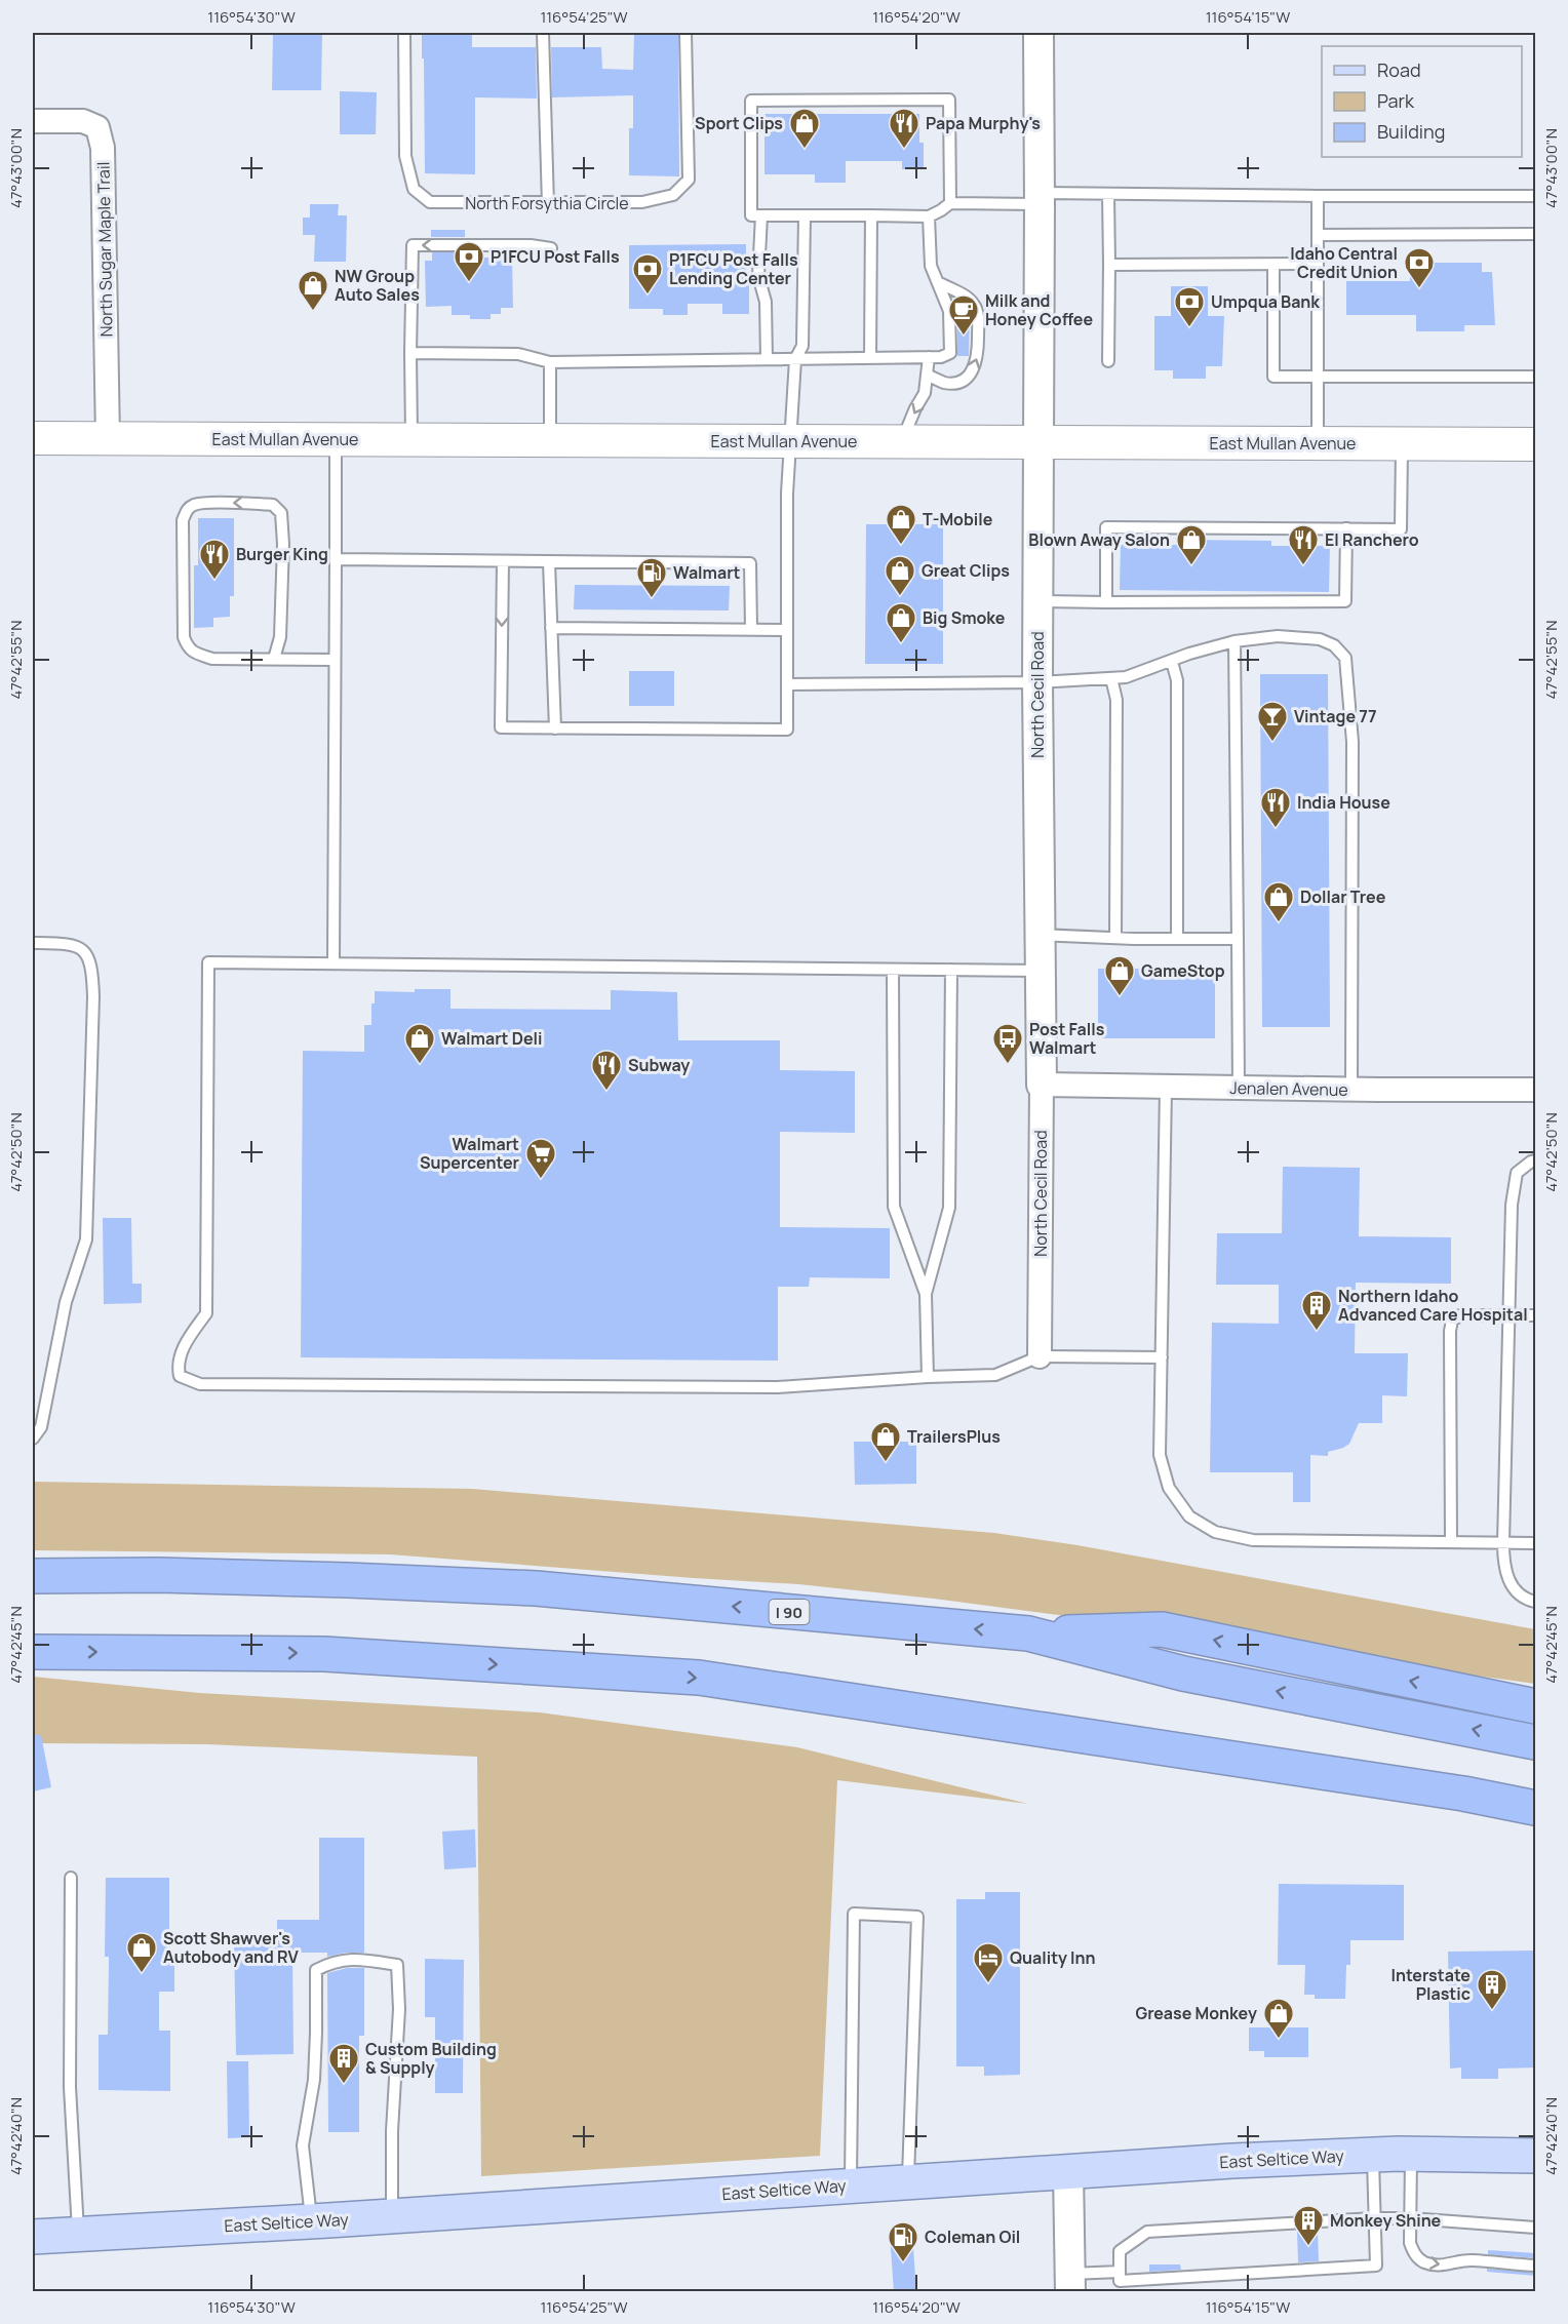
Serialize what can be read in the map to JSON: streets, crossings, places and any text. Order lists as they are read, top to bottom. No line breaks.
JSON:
{"streets":{"highway":["I 90"],"main road":["East Mullan Avenue","East Seltice Way"],"street":["North Sugar Maple Trail","North Cecil Road","Jenalen Avenue"],"lane":["North Forsythia Circle"]},"crossings":[["North Sugar Maple Trail","East Mullan Avenue"],["East Mullan Avenue","North Cecil Road"],["North Cecil Road","Jenalen Avenue"]],"places":{"shop":["Sport Clips","NW Group Auto Sales","T-Mobile","Blown Away Salon","Great Clips","Big Smoke","Dollar Tree","GameStop","Walmart Deli","TrailersPlus","Scott Shawver's Autobody and RV","Grease Monkey"],"restaurant":["Papa Murphy's","El Ranchero","Burger King","India House","Subway"],"bank":["P1FCU Post Falls","Idaho Central Credit Union","P1FCU Post Falls Lending Center","Umpqua Bank"],"cafe":["Milk and Honey Coffee"],"fuel station":["Walmart","Coleman Oil"],"bar":["Vintage 77"],"bus stop":["Post Falls Walmart"],"supermarket":["Walmart Supercenter"],"building":["Northern Idaho Advanced Care Hospital","Interstate Plastic","Custom Building & Supply","Monkey Shine"],"hotel":["Quality Inn"]},"legend":["Road","Park","Building"],"coordinates":["116°54'30\"W","116°54'25\"W","116°54'20\"W","116°54'15\"W","47°43'00\"N","47°42'55\"N","47°42'50\"N","47°42'45\"N","47°42'40\"N"]}
